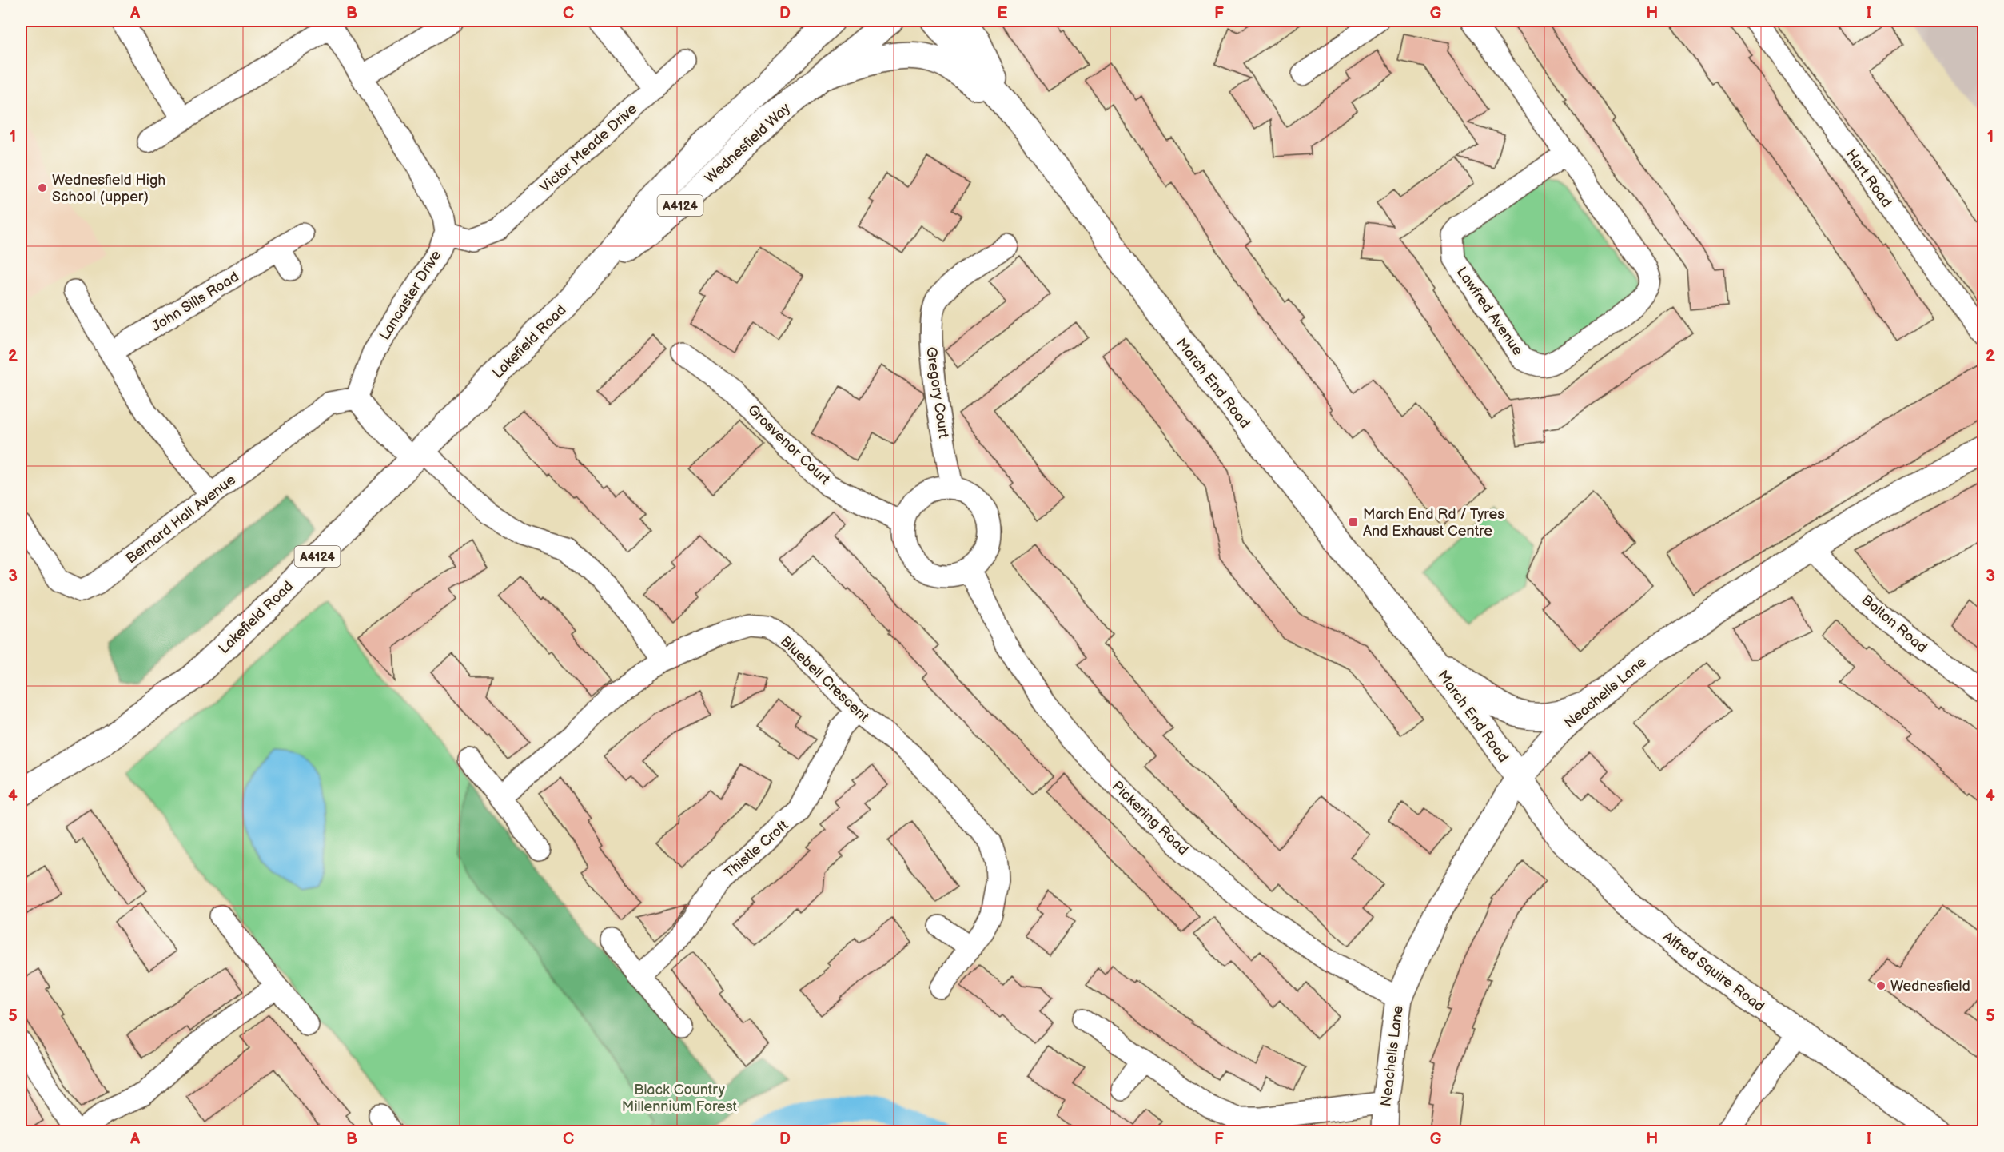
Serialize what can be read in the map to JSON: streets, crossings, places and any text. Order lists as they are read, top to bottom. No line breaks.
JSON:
{"streets":{"street":["Wednesfield Way","Victor Meade Drive","Hart Road","A4124","Lancaster Drive","John Sills Road","Lawfred Avenue","Lakefield Road","March End Road","Gregory Court","Grosvenor Court","Bernard Hall Avenue","Bolton Road","Bluebell Crescent","Neachells Lane","Pickering Road","Thistle Croft","Alfred Squire Road"]},"crossings":[["Wednesfield Way","A4124"],["Wednesfield Way","Lakefield Road"],["Wednesfield Way","March End Road"],["Victor Meade Drive","Lancaster Drive"],["A4124","Lakefield Road"],["Lancaster Drive","Bernard Hall Avenue"],["March End Road","Neachells Lane"],["March End Road","Alfred Squire Road"],["Gregory Court","Grosvenor Court"],["Gregory Court","Pickering Road"],["Grosvenor Court","Pickering Road"],["Bolton Road","Neachells Lane"],["Bluebell Crescent","Thistle Croft"],["Neachells Lane","Pickering Road"],["Neachells Lane","Alfred Squire Road"]],"parks":["Black Country Millennium Forest"],"places":{"other":["Wednesfield High School (upper)","Wednesfield"],"transit":["March End Rd / Tyres And Exhaust Centre"]},"grid":{"columns":["A","B","C","D","E","F","G","H","I"],"rows":["1","2","3","4","5"]}}
